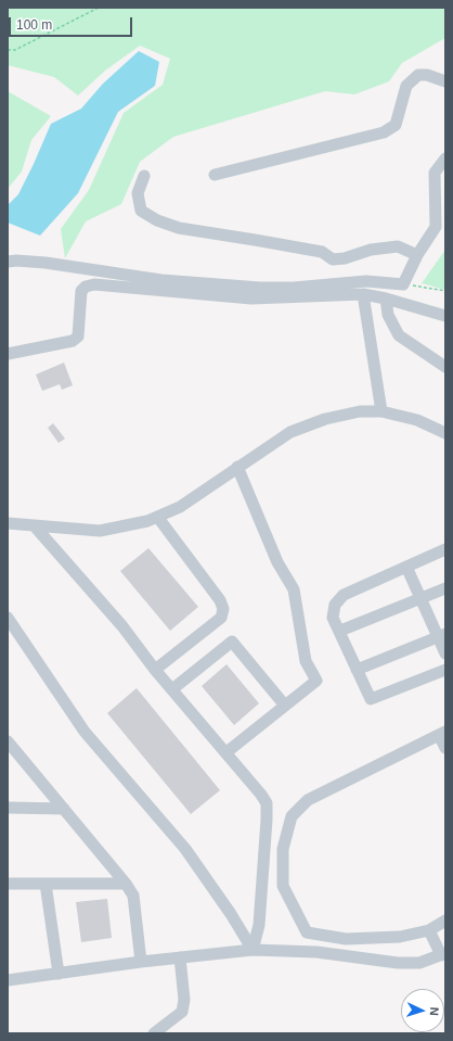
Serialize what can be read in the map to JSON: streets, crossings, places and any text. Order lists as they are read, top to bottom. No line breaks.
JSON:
{"scale_bar":"100 m","north":"right"}
